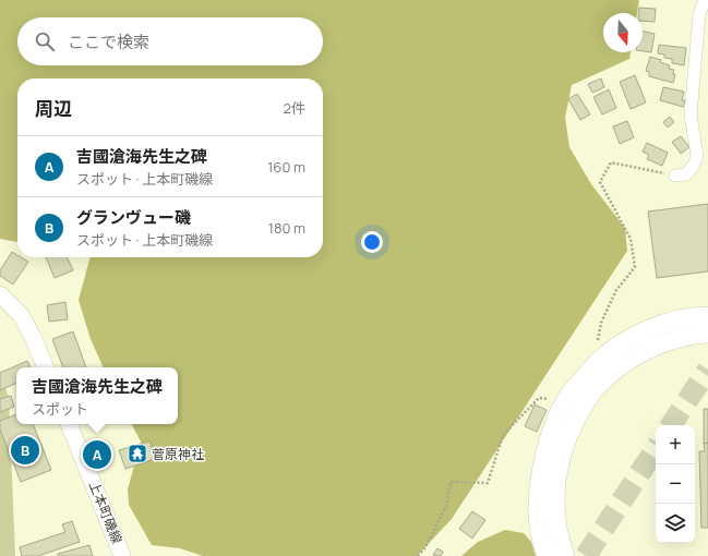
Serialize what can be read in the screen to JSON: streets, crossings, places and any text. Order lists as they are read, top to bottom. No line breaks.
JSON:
{"streets":{"street":["上本町磯線"]},"places":{"temple":["菅原神社"]},"north":"bottom","page":{"search":"ここで検索","heading":["周辺","2件"],"list":[{"mark":"A","name":"吉國滄海先生之碑","note":"スポット · 上本町磯線","value":"160 m"},{"mark":"B","name":"グランヴュー磯","note":"スポット · 上本町磯線","value":"180 m"}],"popup":["吉國滄海先生之碑","スポット"],"map_buttons":["+","−"],"pins":["B","A"]}}
